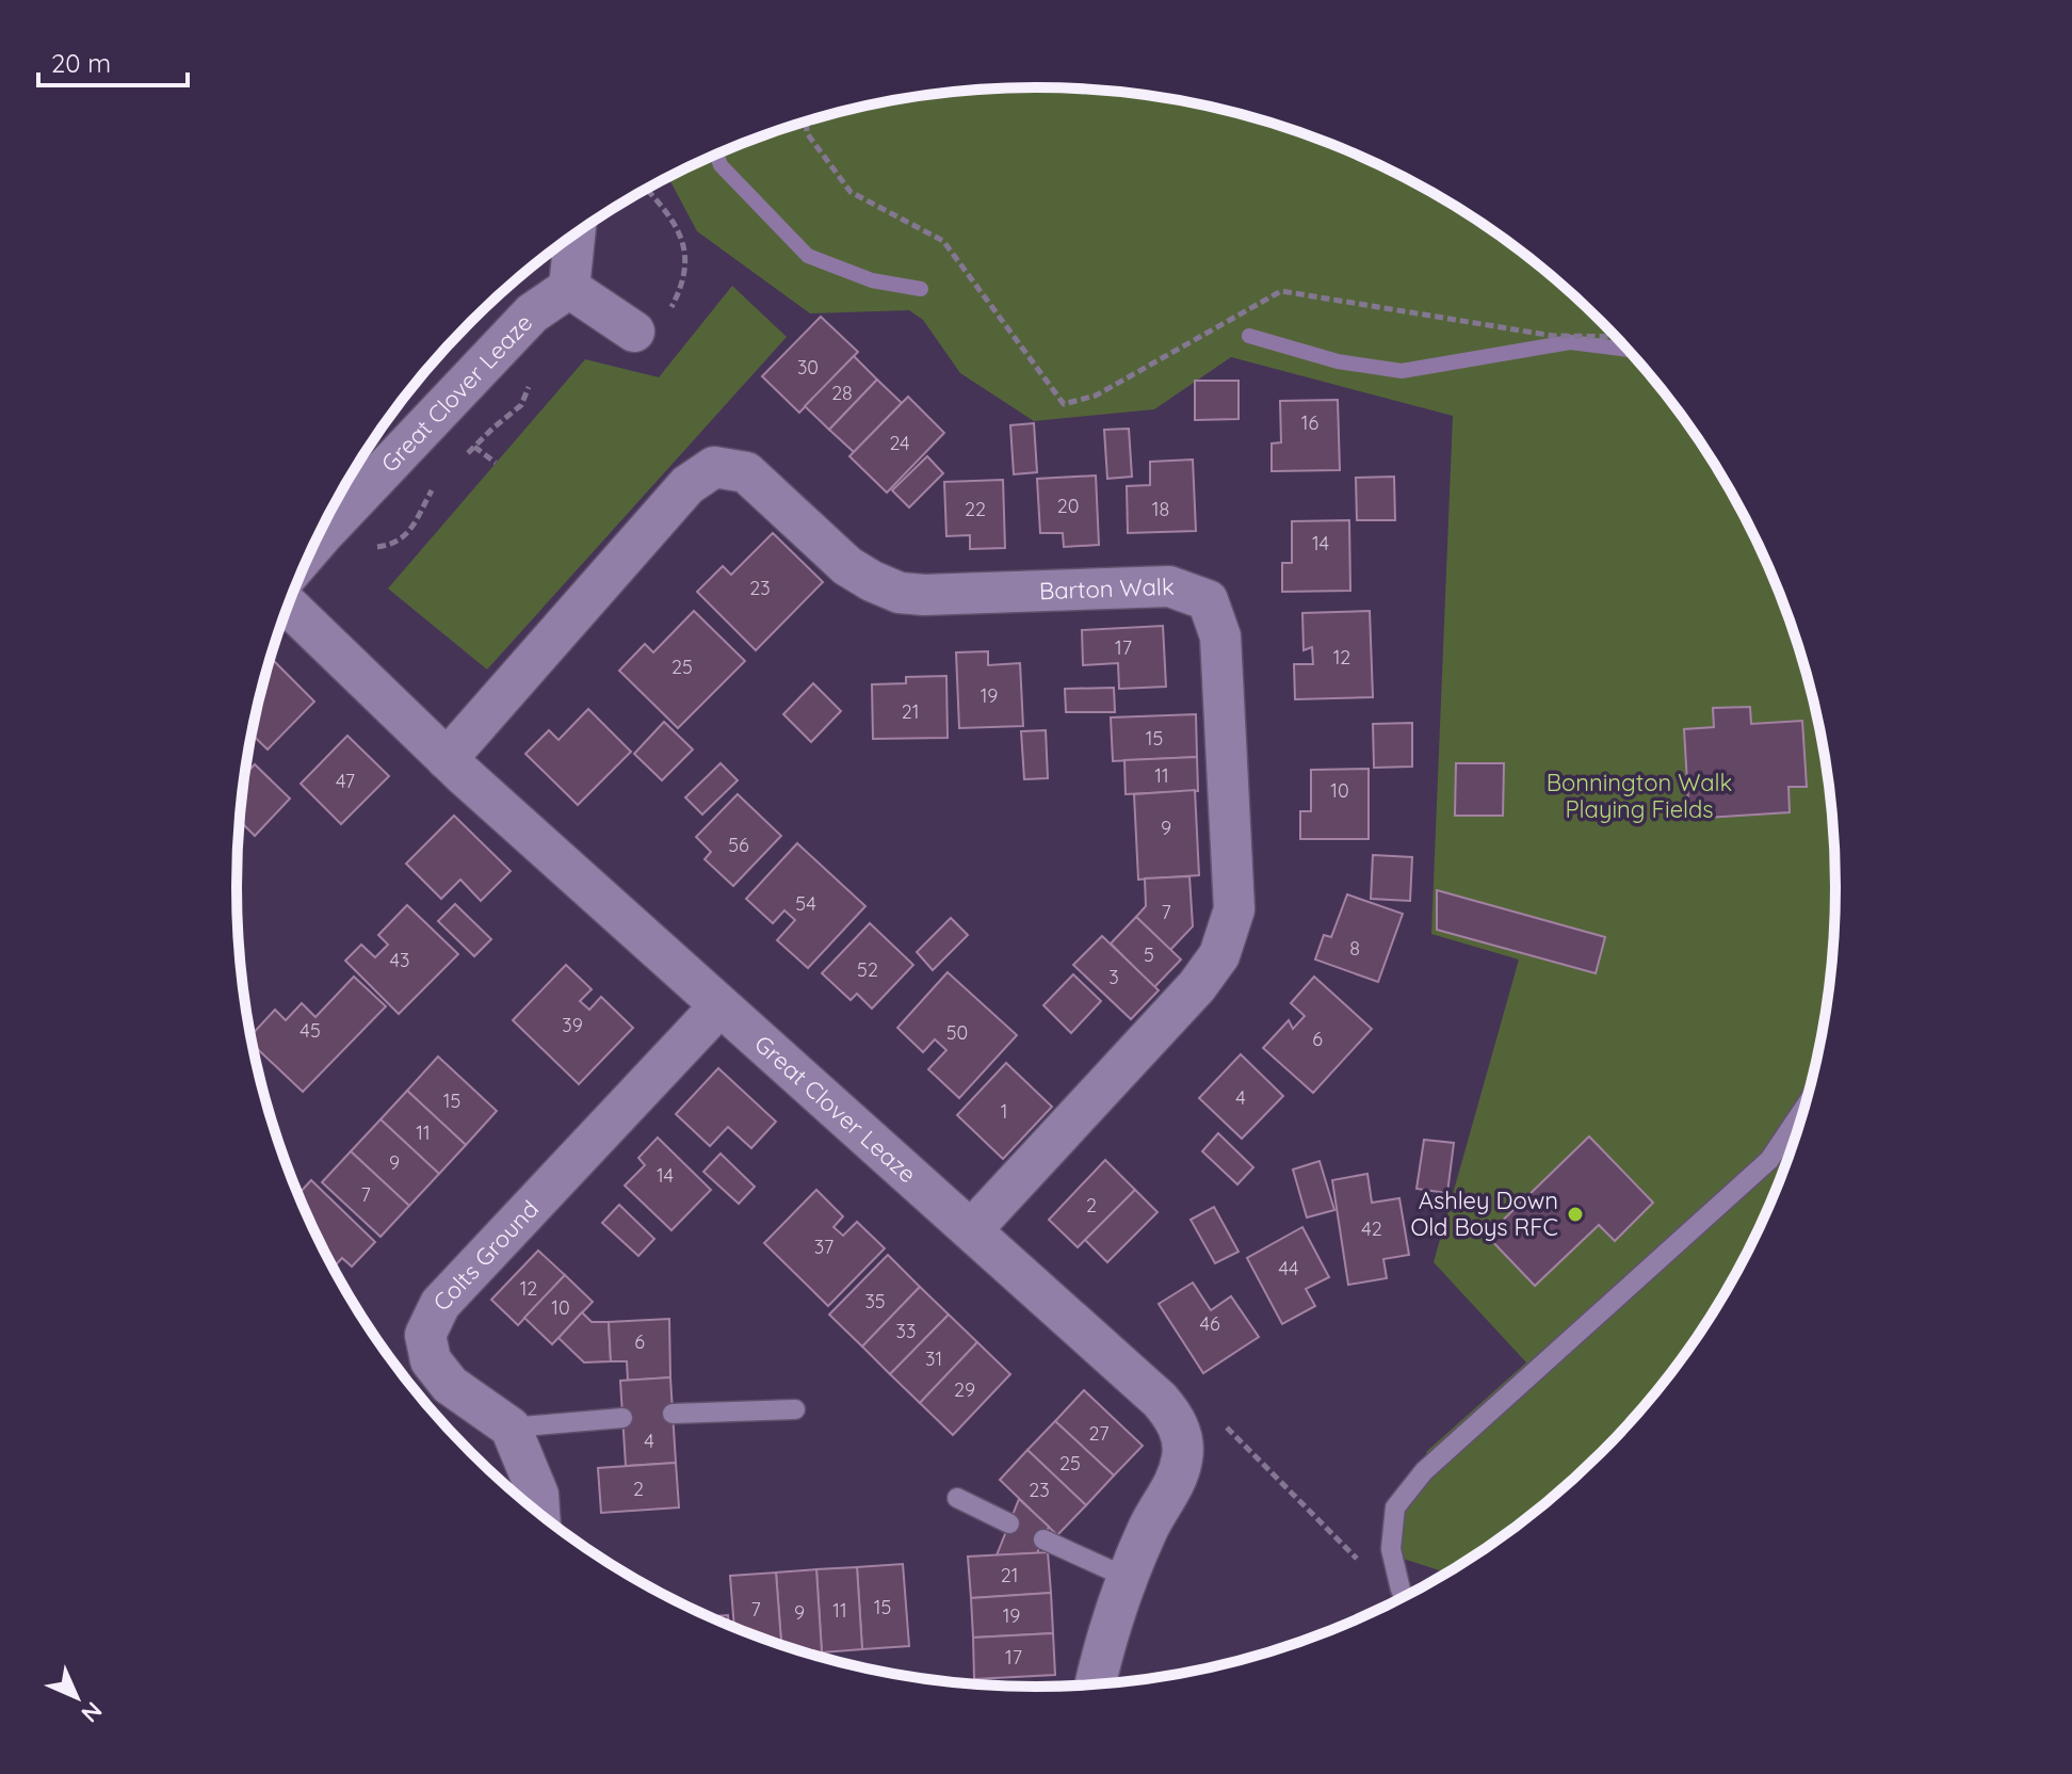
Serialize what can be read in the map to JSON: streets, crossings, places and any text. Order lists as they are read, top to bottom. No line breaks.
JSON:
{"streets":{"street":["Great Clover Leaze","Barton Walk","Colts Ground"]},"crossings":[["Great Clover Leaze","Barton Walk"],["Great Clover Leaze","Colts Ground"]],"parks":["Bonnington Walk Playing Fields"],"places":["Ashley Down Old Boys RFC"],"house_numbers":["30","28","16","24","20","22","18","14","23","17","12","25","19","21","15","11","47","10","9","56","54","7","8","5","43","52","3","39","45","50","6","4","15","1","11","9","14","7","2","42","37","44","12","35","10","46","33","6","31","29","27","4","25","2","23","21","15","7","11","9","19","17"],"scale_bar":"20 m","north":"bottom right"}
